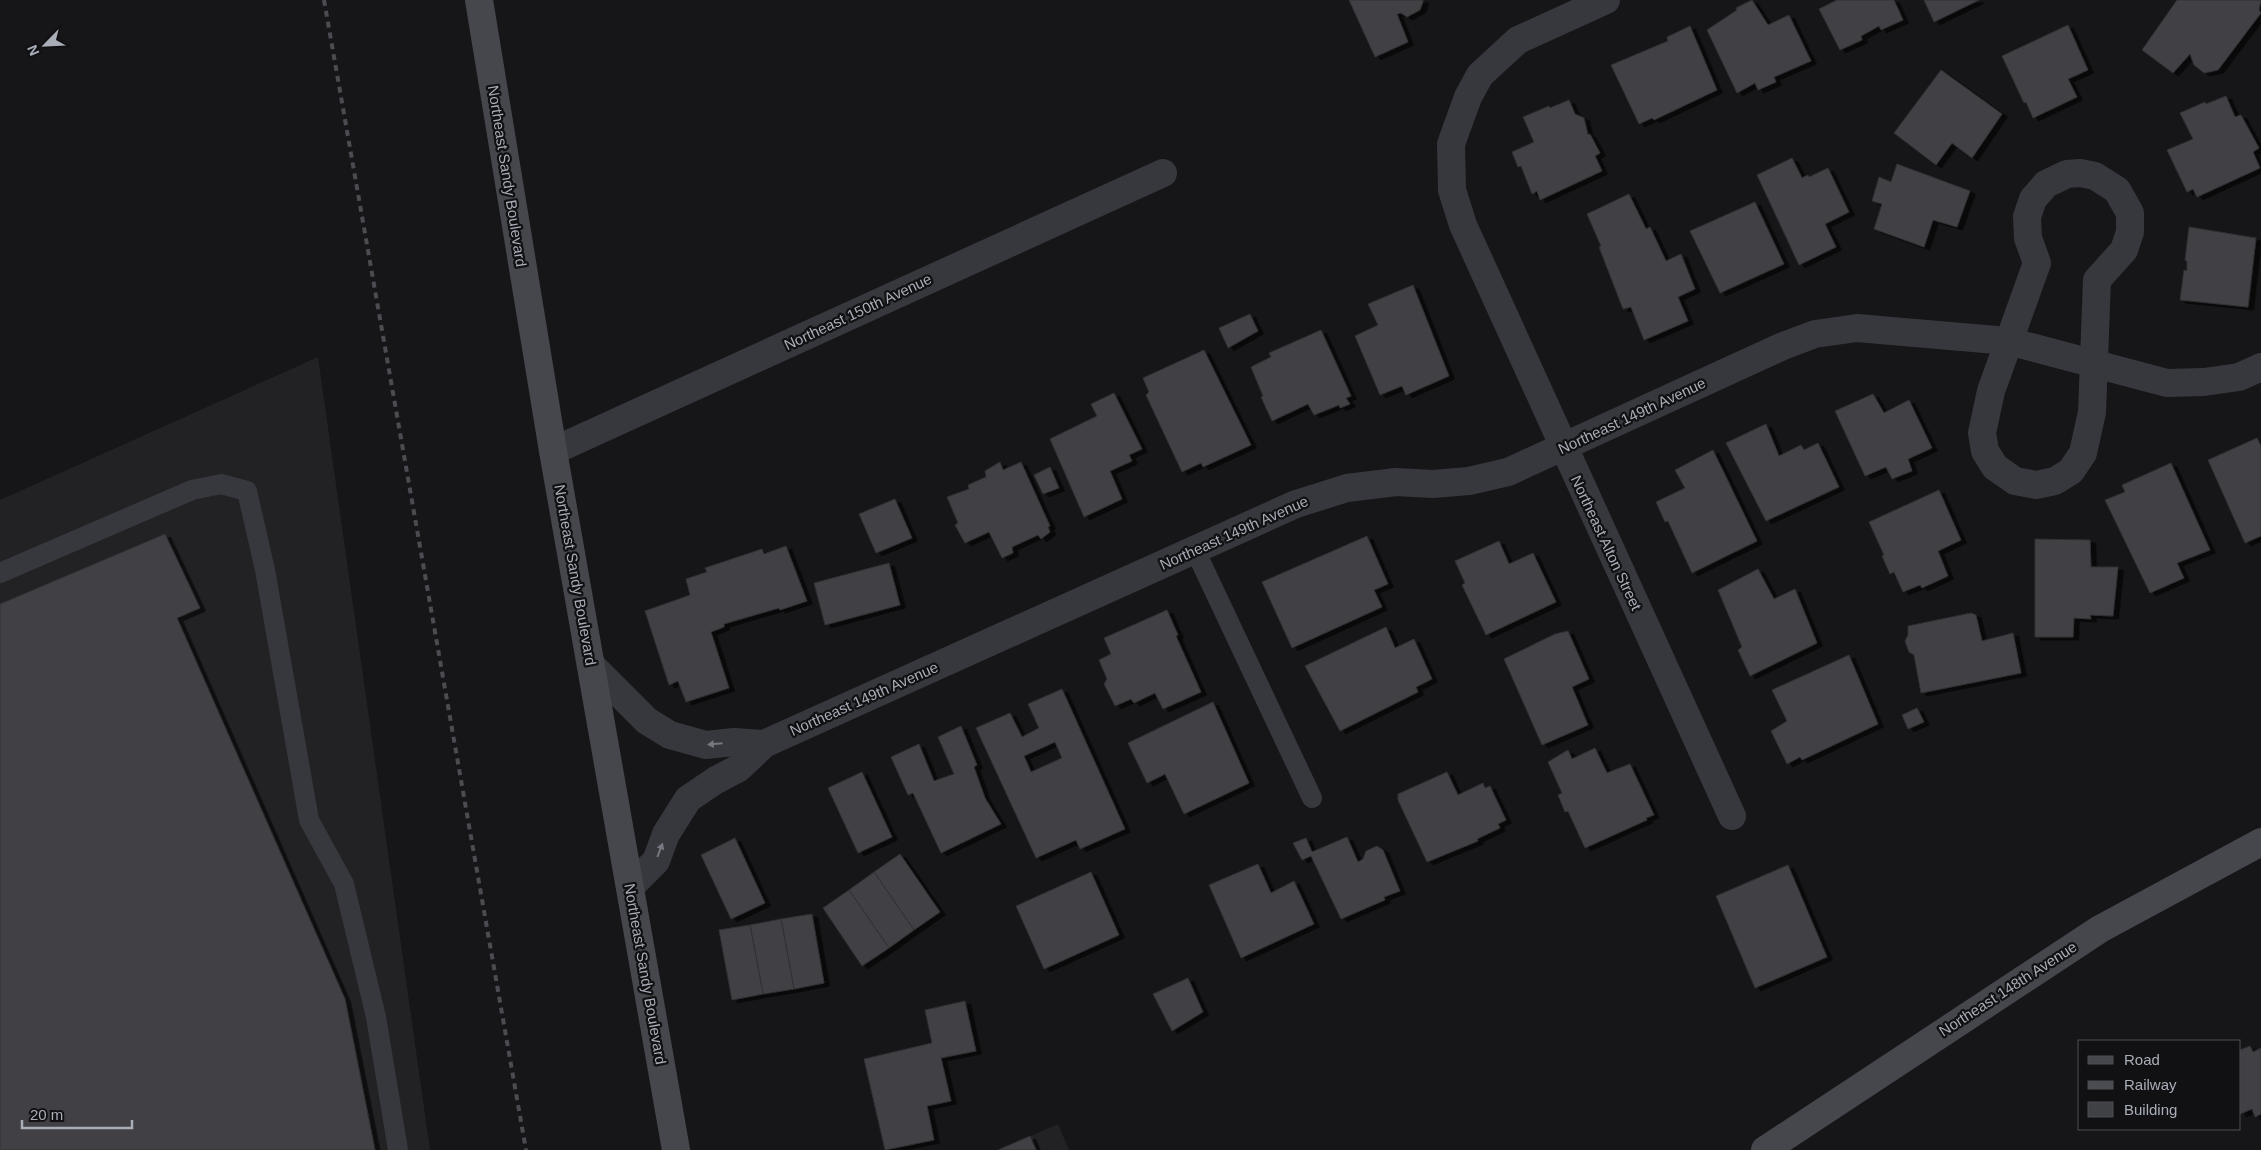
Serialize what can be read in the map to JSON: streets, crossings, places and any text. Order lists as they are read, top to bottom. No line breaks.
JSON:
{"streets":{"main road":["Northeast Sandy Boulevard","Northeast 148th Avenue"],"street":["Northeast 150th Avenue","Northeast 149th Avenue","Northeast Alton Street"]},"crossings":[["Northeast Sandy Boulevard","Northeast 150th Avenue"],["Northeast Sandy Boulevard","Northeast 149th Avenue"],["Northeast 149th Avenue","Northeast Alton Street"]],"legend":["Road","Railway","Building"],"scale_bar":"20 m","north":"bottom left"}
